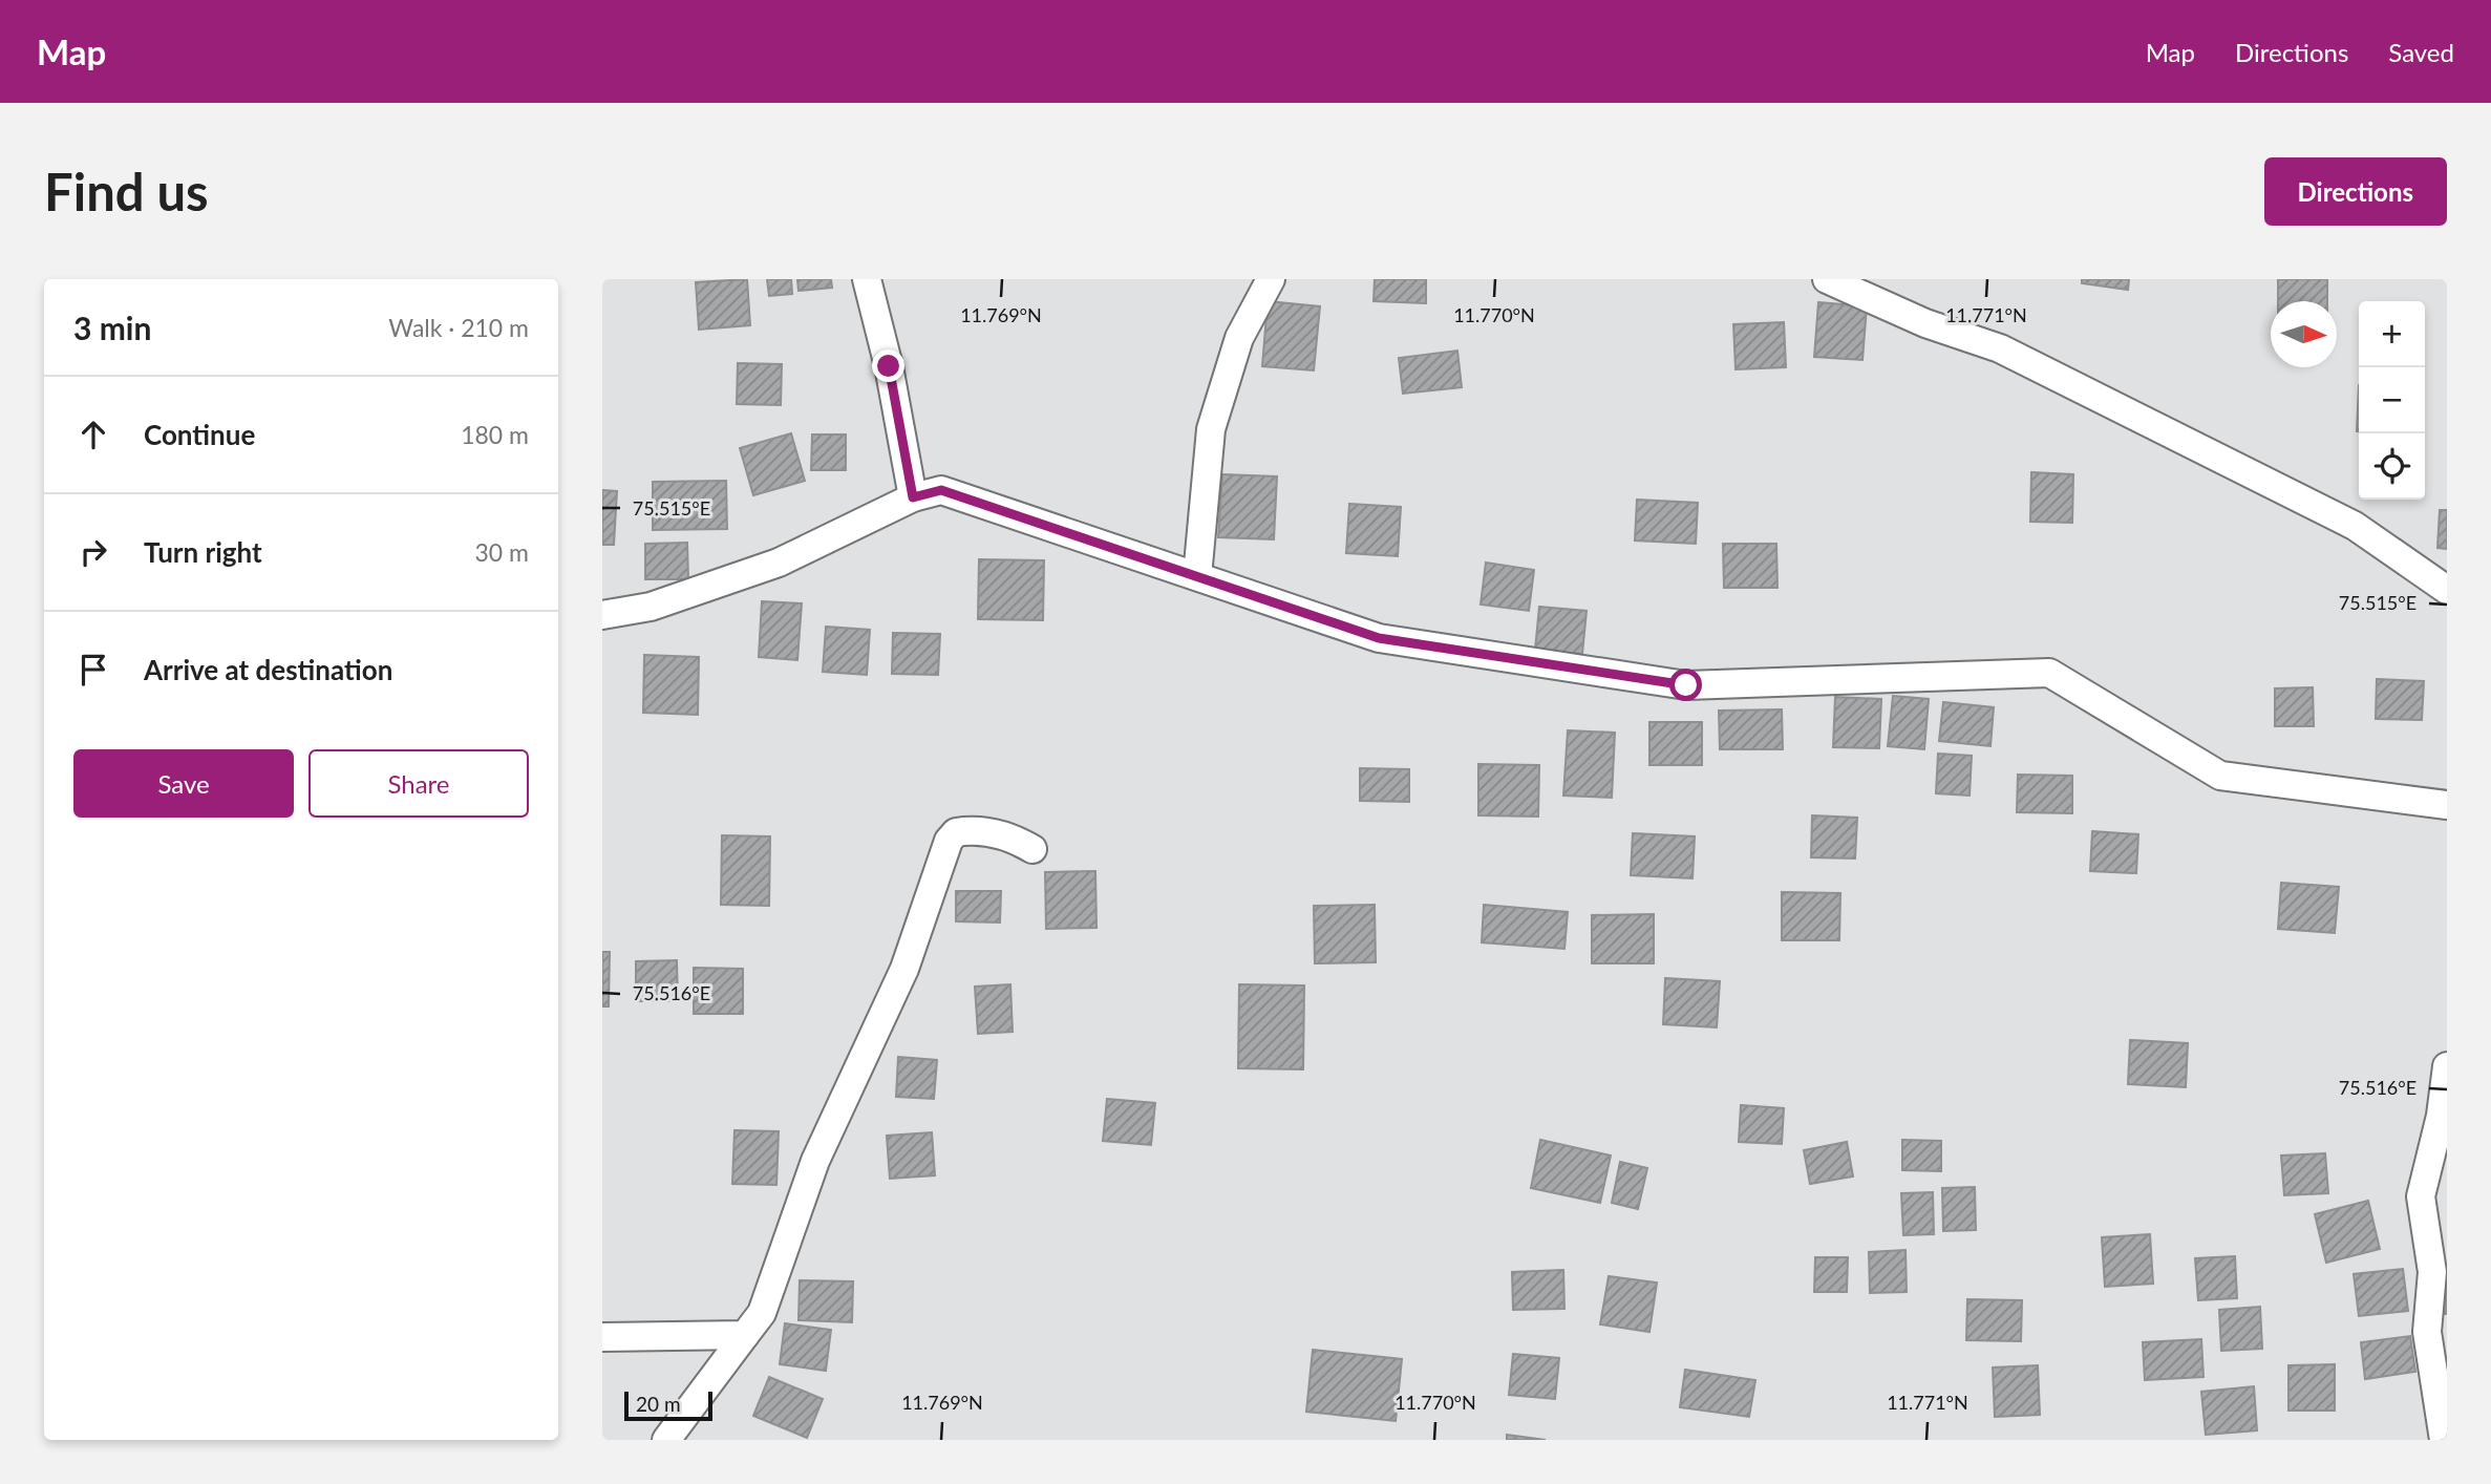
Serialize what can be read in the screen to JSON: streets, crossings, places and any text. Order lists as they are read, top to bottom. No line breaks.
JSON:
{"scale_bar":"20 m","north":"right","page":{"header":"Map","nav":["Map","Directions","Saved"],"buttons":["Directions",["Save","Share"]],"title":"Find us","heading":["3 min","Walk · 210 m"],"map_buttons":["+","−"],"list":[["Continue","180 m"],["Turn right","30 m"],"Arrive at destination"],"scale":"20 m"},"coordinates":["11.769°N","11.770°N","11.771°N","75.515°E","75.516°E"]}
